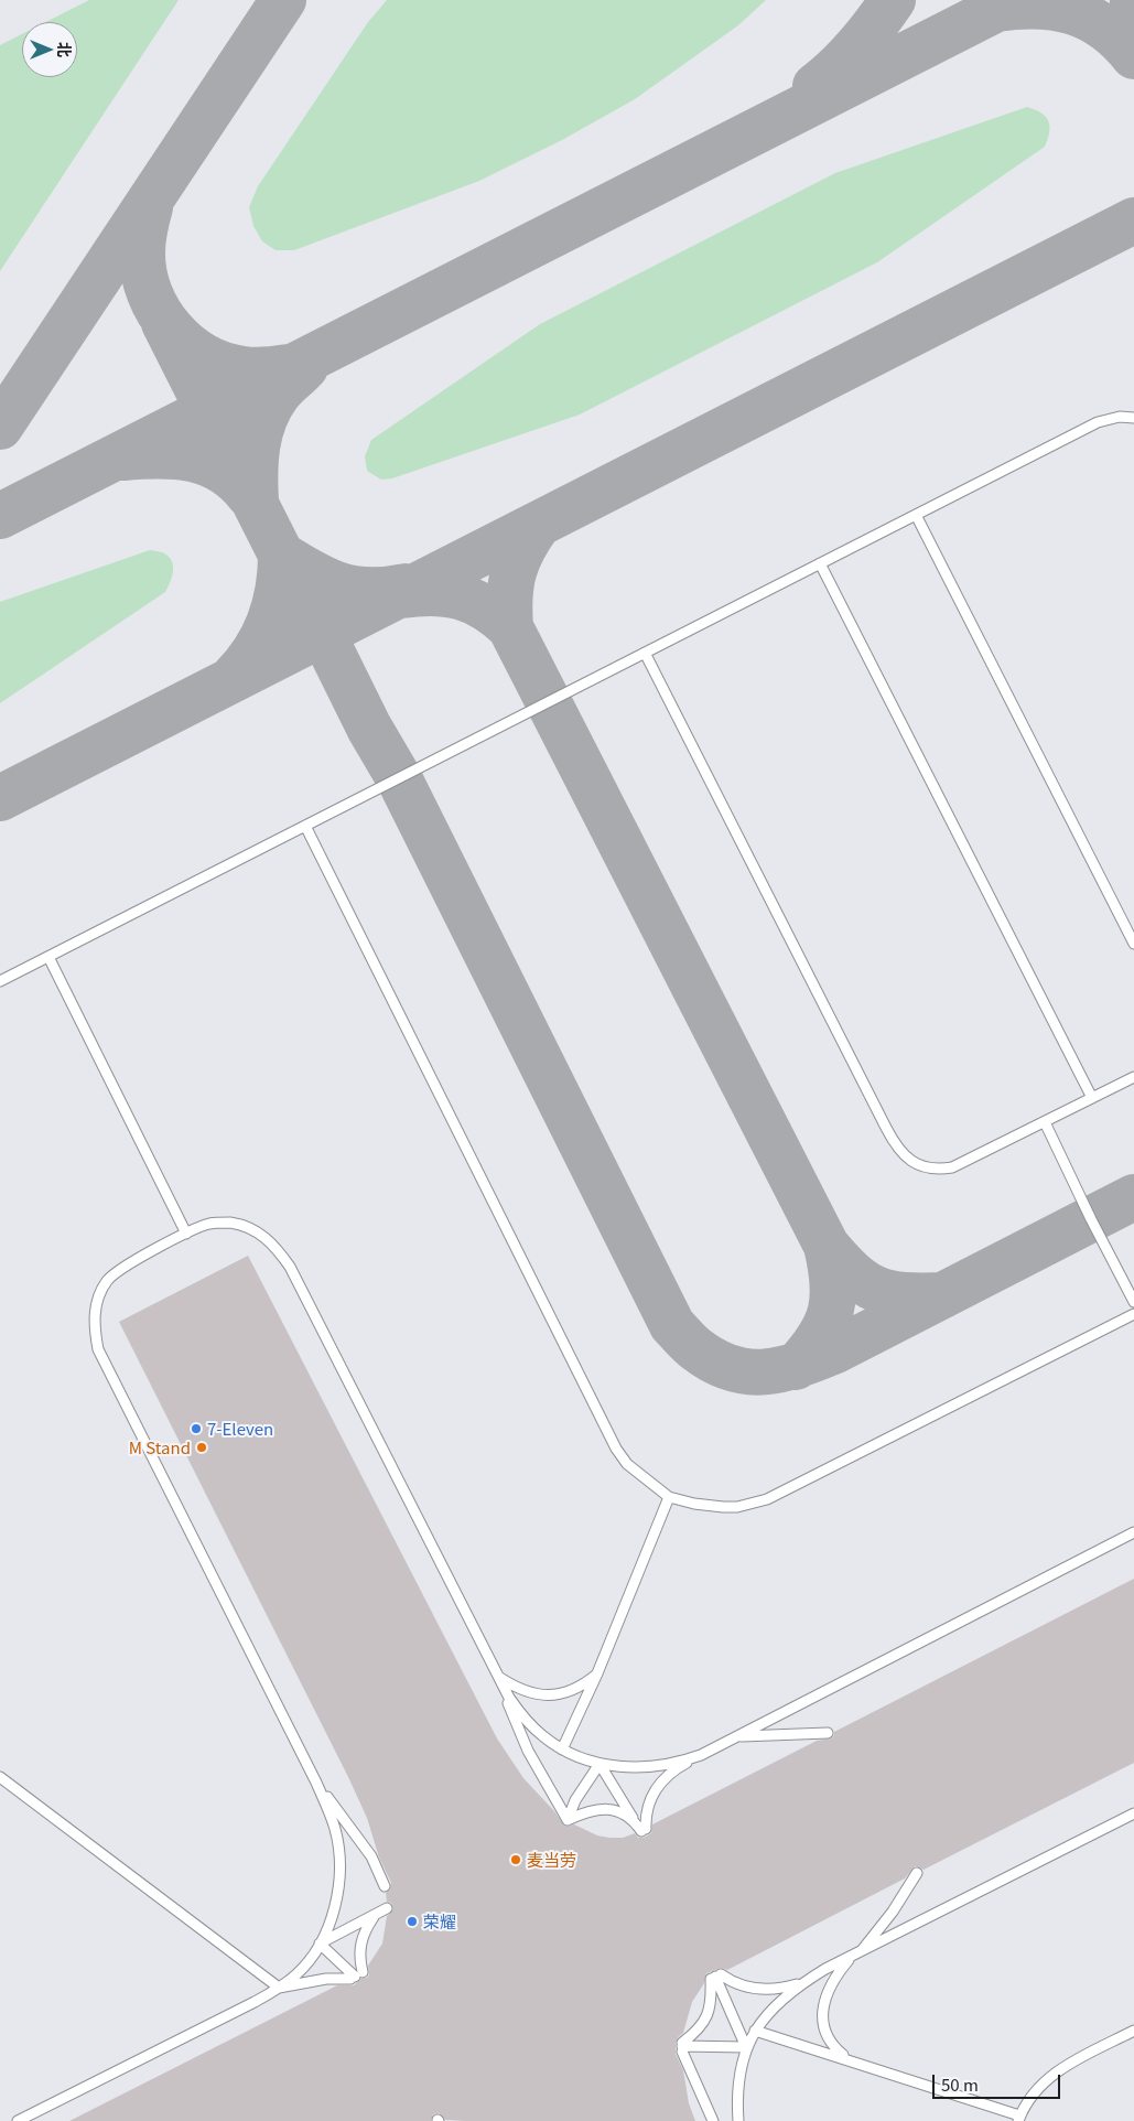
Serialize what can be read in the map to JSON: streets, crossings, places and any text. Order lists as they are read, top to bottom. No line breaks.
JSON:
{"places":["7-Eleven","M Stand","麦当劳","荣耀"],"scale_bar":"50 m","north":"right"}
